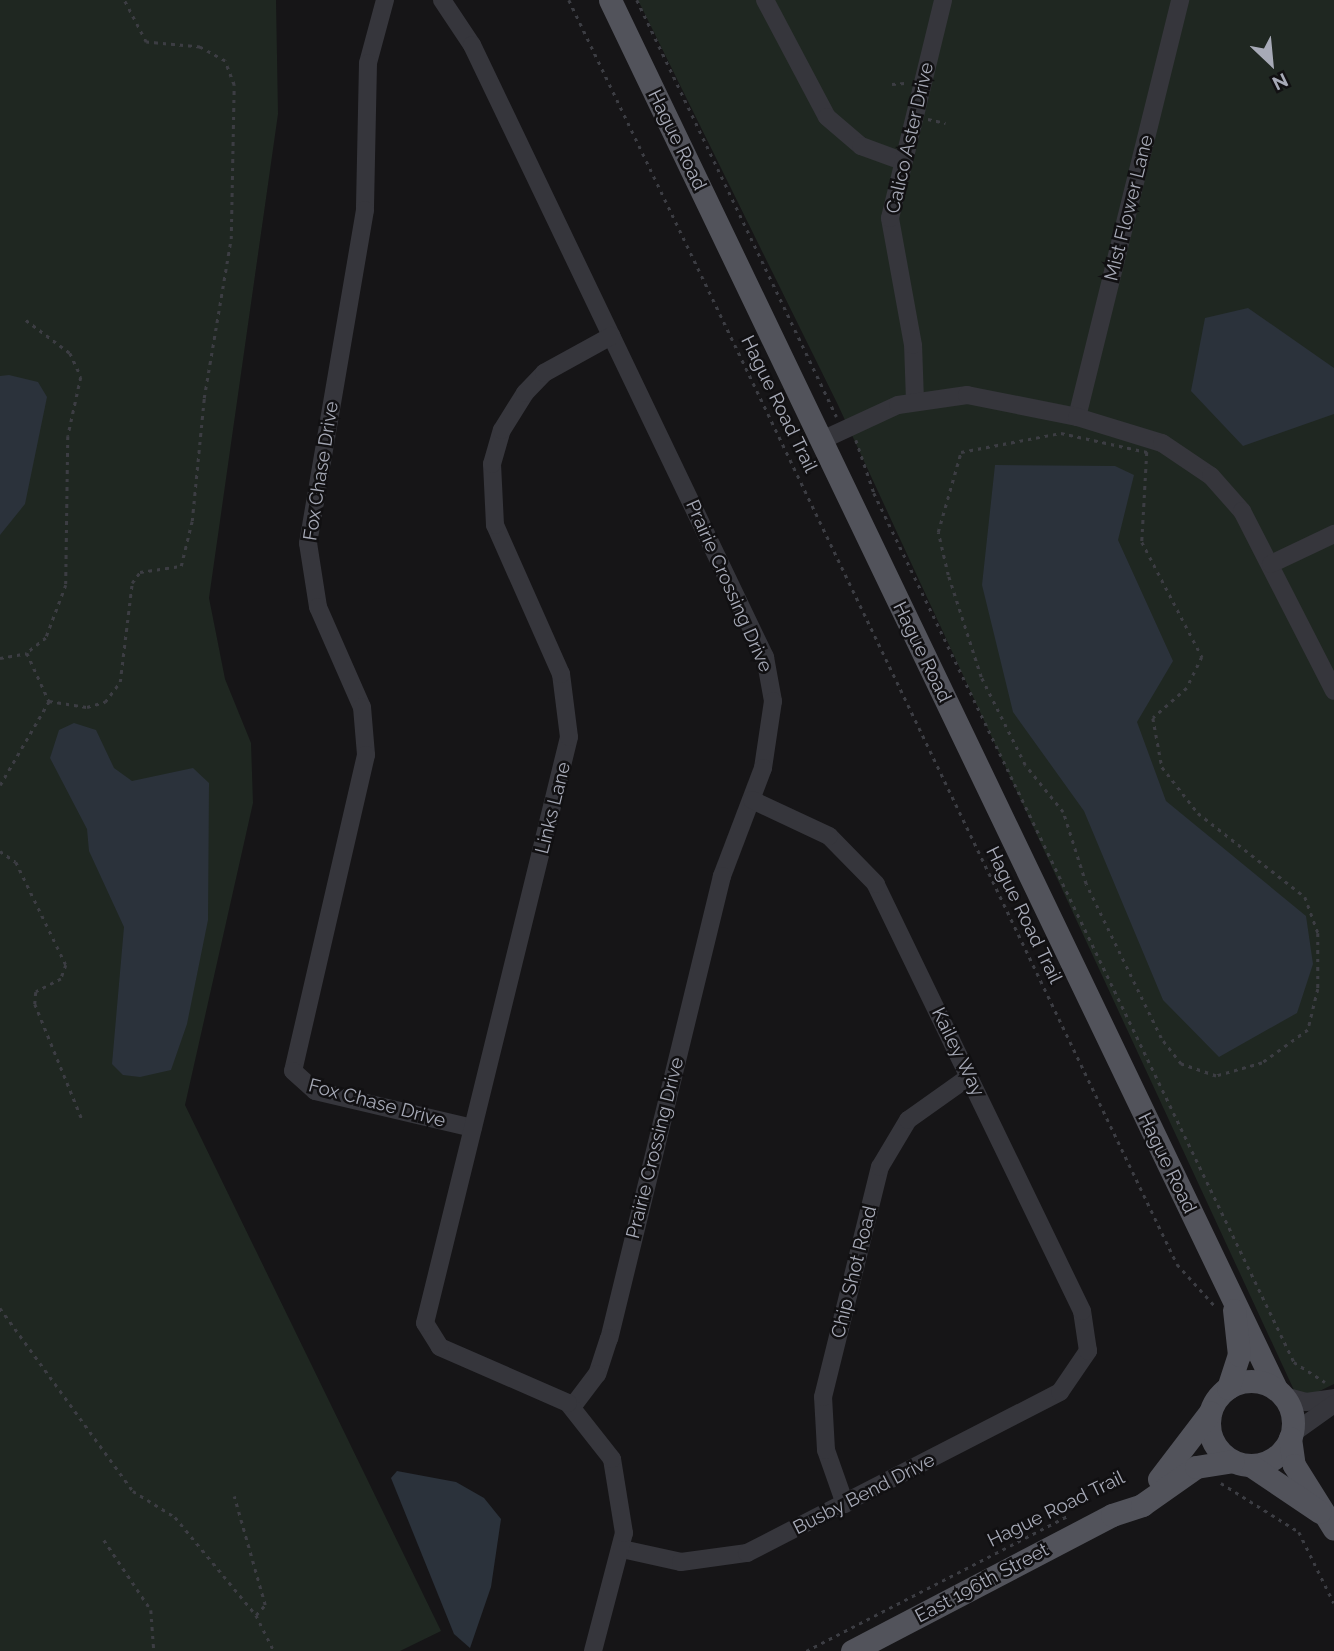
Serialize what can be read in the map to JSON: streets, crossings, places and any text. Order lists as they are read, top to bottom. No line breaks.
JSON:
{"streets":{"main road":["Hague Road","East 196th Street"],"street":["Calico Aster Drive","Mist Flower Lane","Fox Chase Drive","Prairie Crossing Drive","Links Lane","Kailey Way","Chip Shot Road","Busby Bend Drive"],"path":["Hague Road Trail"]},"crossings":[["Hague Road","Hague Road Trail"],["Hague Road","East 196th Street"],["Fox Chase Drive","Links Lane"],["Prairie Crossing Drive","Links Lane"],["Prairie Crossing Drive","Kailey Way"],["Kailey Way","Chip Shot Road"],["Kailey Way","Busby Bend Drive"],["Chip Shot Road","Busby Bend Drive"]],"north":"bottom right"}
